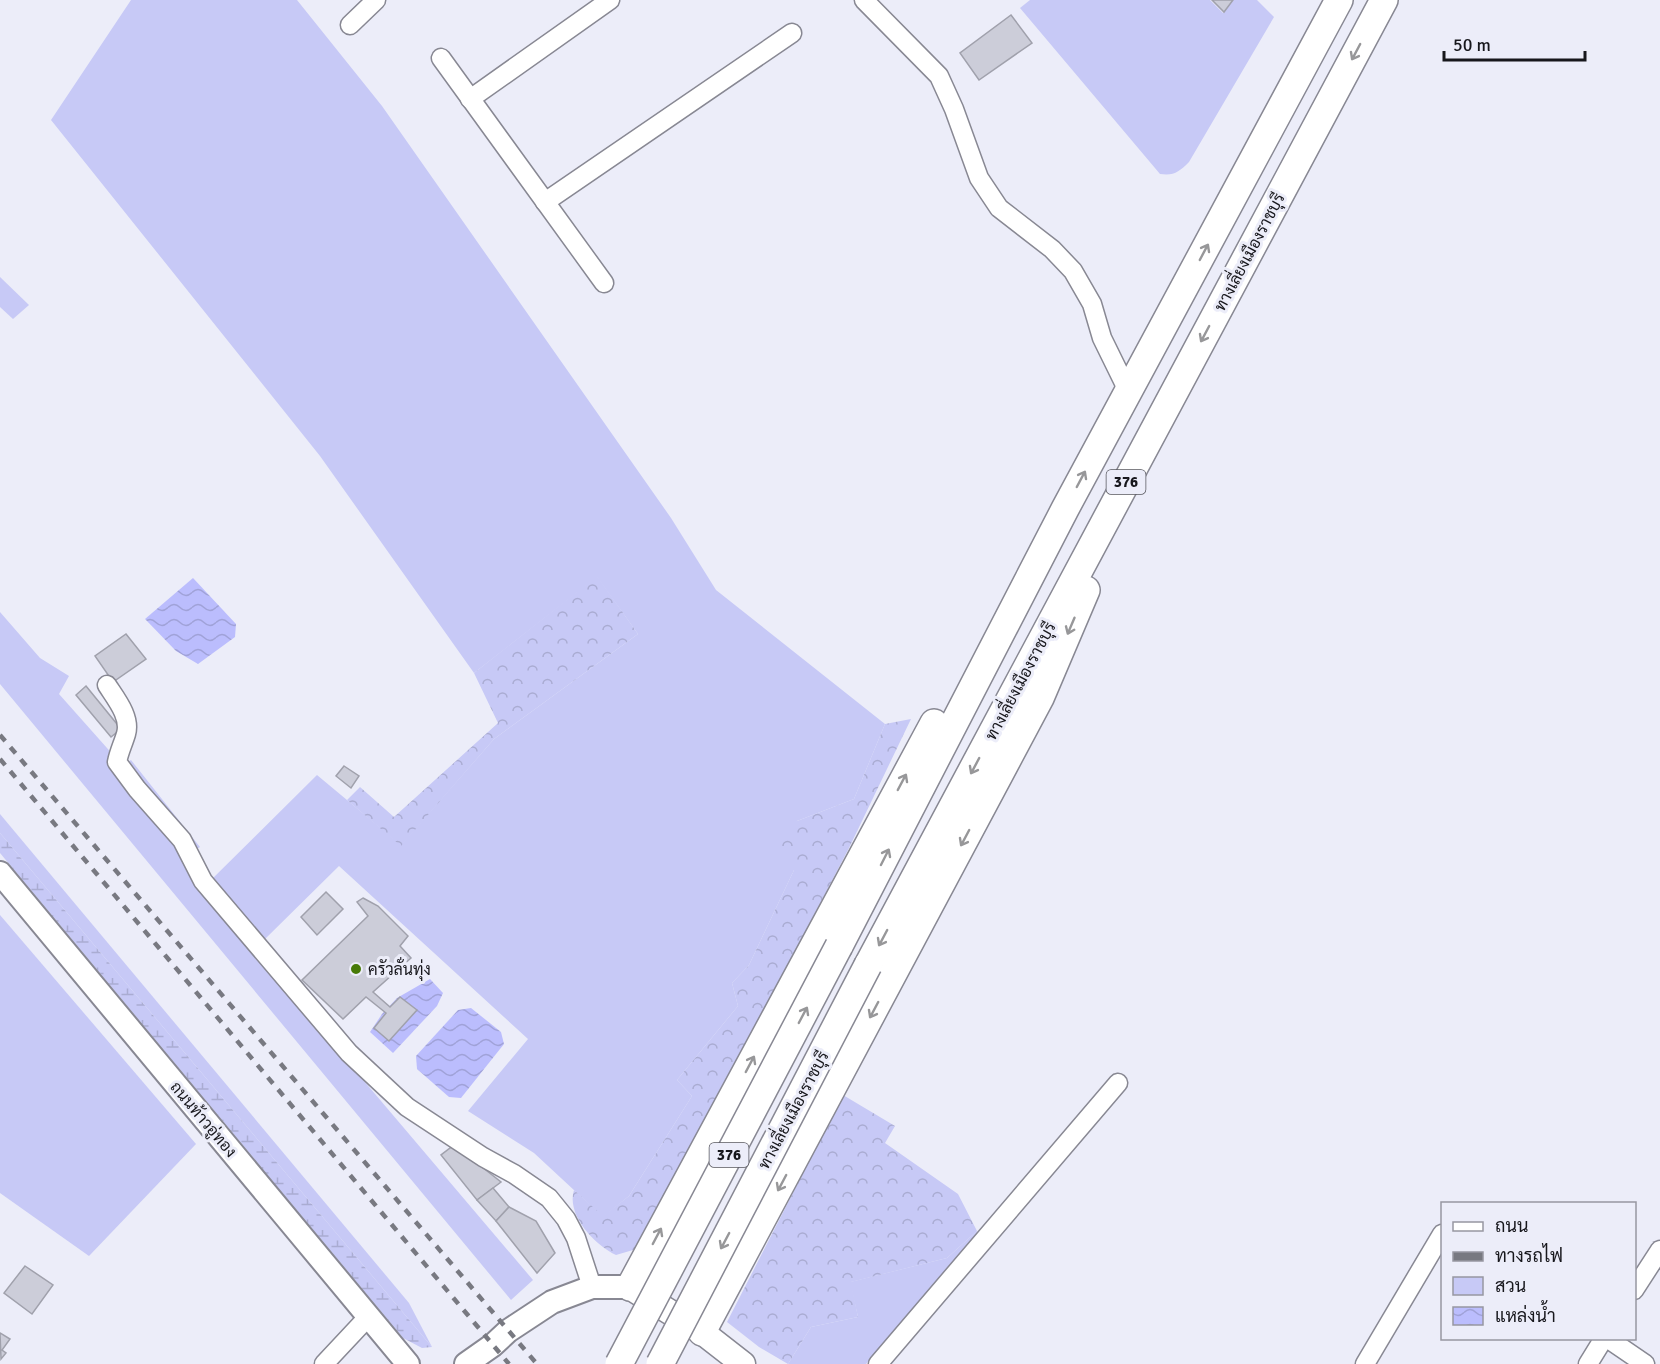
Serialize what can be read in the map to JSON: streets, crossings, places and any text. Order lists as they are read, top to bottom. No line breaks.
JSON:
{"streets":{"main road":["ทางเลี่ยงเมืองราชบุรี","376"],"street":["ถนนท้าวอู่ทอง"]},"places":["ครัวลั่นทุ่ง"],"legend":["ถนน","ทางรถไฟ","สวน","แหล่งน้ำ"],"scale_bar":"50 m"}
